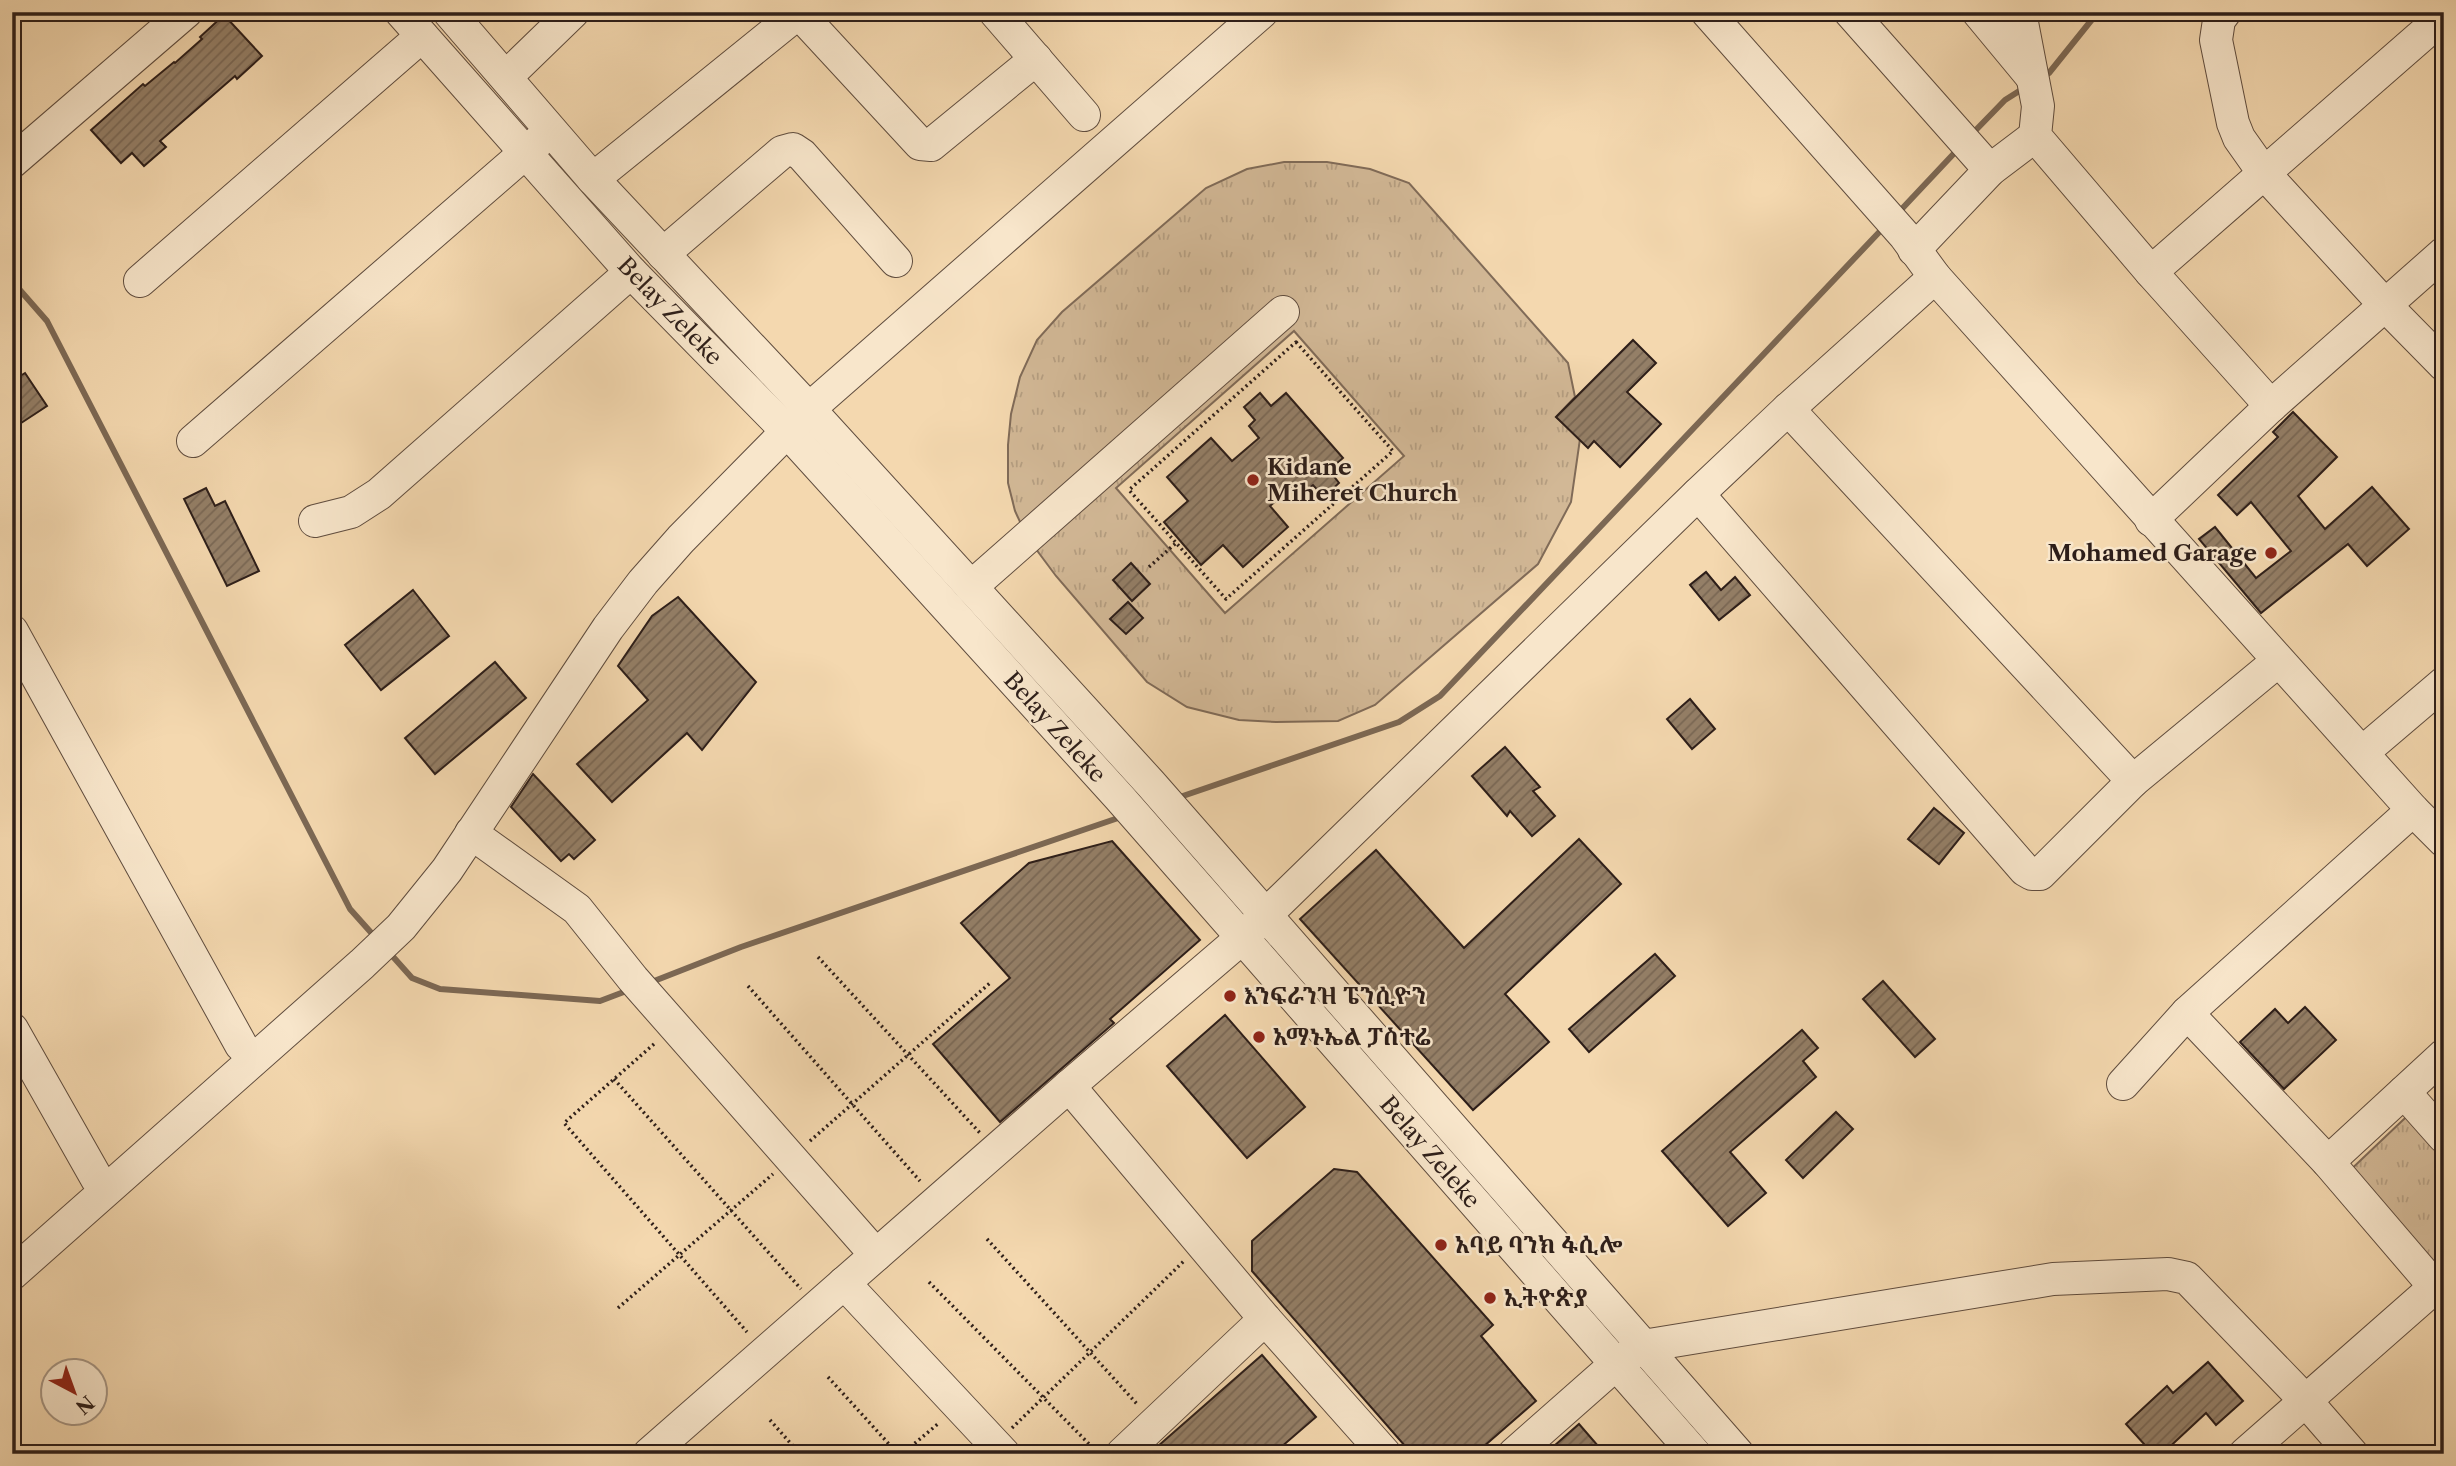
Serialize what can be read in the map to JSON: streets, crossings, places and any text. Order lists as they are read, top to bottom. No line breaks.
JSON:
{"streets":{"street":["Belay Zeleke"]},"places":["Kidane Miheret Church","Mohamed Garage","እንፍራንዝ ፔንሲዮን","አማኑኤል ፓስተሬ","አባይ ባንክ ፋሲሎ","ኢትዮጵያ"],"north":"bottom right"}
